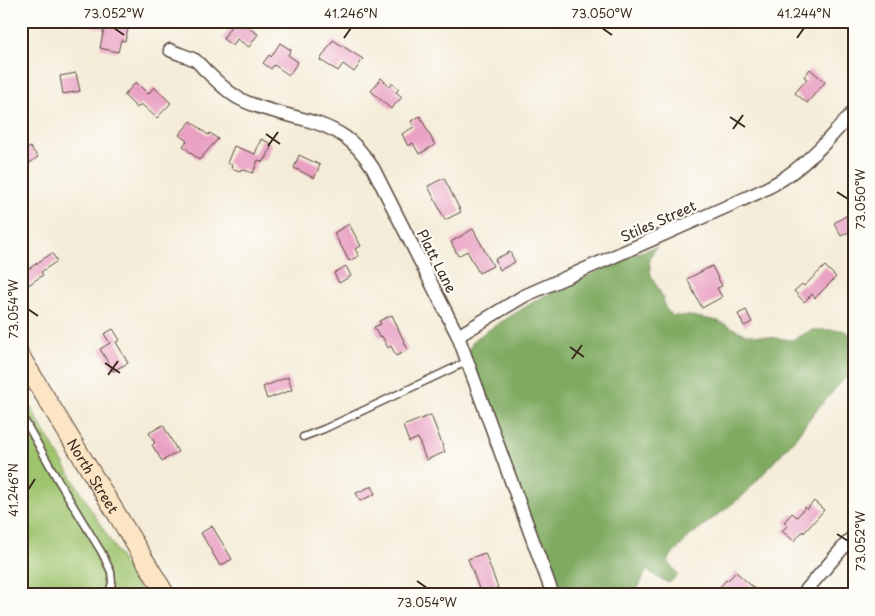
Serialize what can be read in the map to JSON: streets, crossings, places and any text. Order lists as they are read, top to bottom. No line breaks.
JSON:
{"streets":{"main road":["North Street"],"street":["Stiles Street","Platt Lane"]},"crossings":[["Stiles Street","Platt Lane"]],"coordinates":["73.052°W","41.246°N","73.050°W","41.244°N","73.054°W"]}
